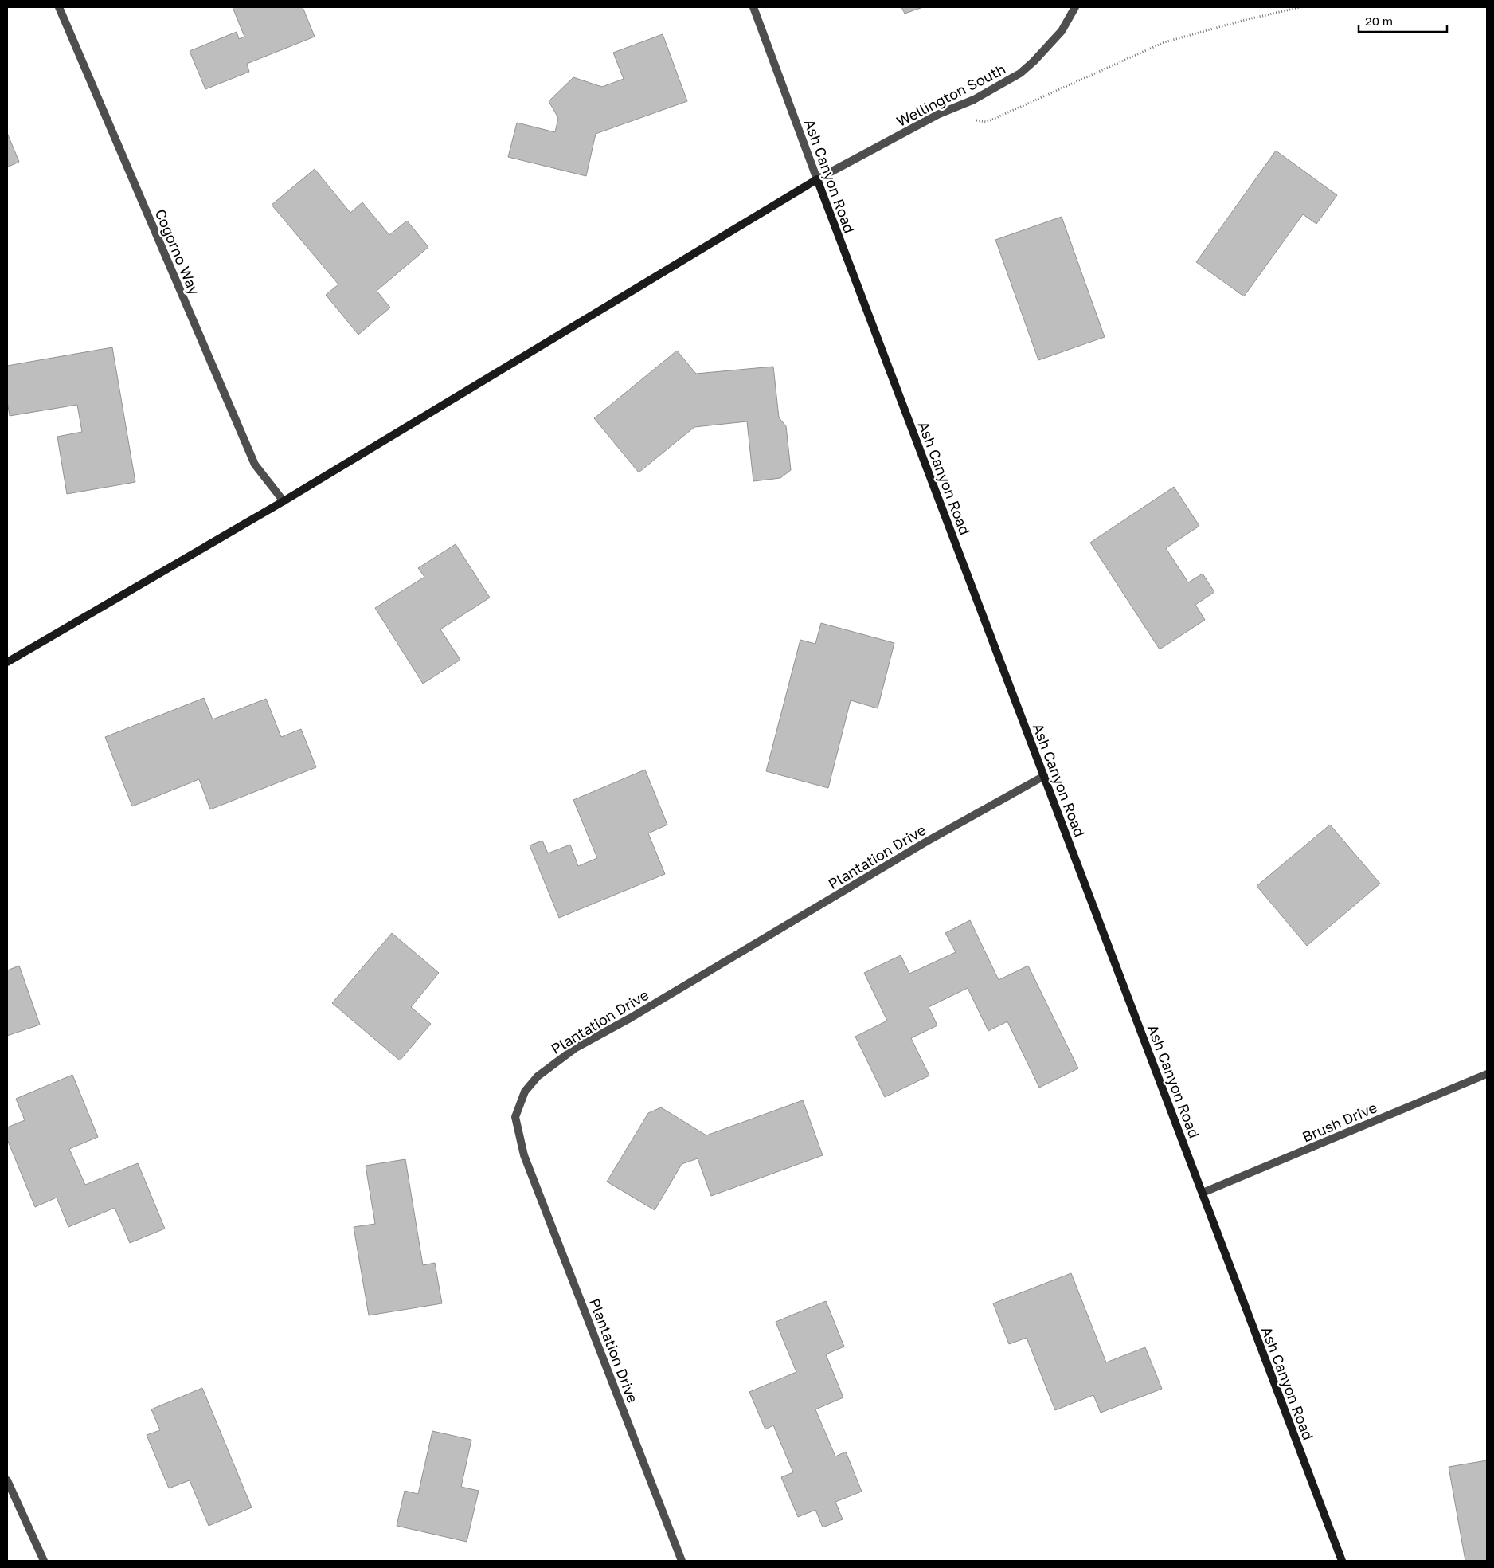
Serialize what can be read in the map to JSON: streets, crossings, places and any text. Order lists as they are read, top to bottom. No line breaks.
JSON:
{"streets":{"street":["Wellington South","Ash Canyon Road","Cogorno Way","Plantation Drive","Brush Drive"]},"crossings":[["Wellington South","Ash Canyon Road"],["Ash Canyon Road","Plantation Drive"],["Ash Canyon Road","Brush Drive"]],"scale_bar":"20 m"}
